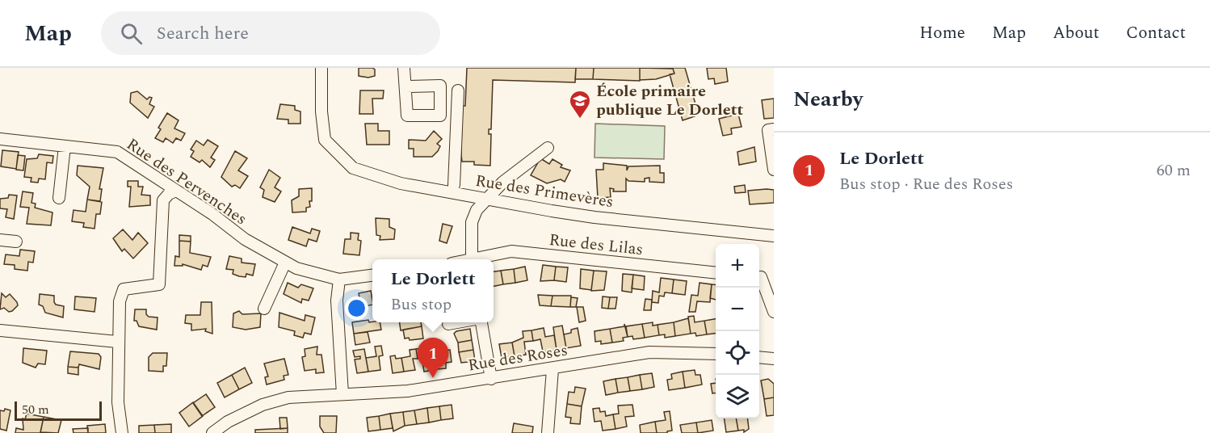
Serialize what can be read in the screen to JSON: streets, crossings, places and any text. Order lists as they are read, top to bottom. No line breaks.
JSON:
{"streets":{"street":["Rue des Pervenches","Rue des Primevères","Rue des Lilas","Rue des Roses"]},"places":{"school or university":["École primaire publique Le Dorlett"]},"scale_bar":"50 m","page":{"header":"Map","search":"Search here","nav":["Home","Map","About","Contact"],"heading":"Nearby","list":[{"mark":"1","name":"Le Dorlett","note":"Bus stop · Rue des Roses","value":"60 m"}],"map_buttons":["+","−"],"popup":["Le Dorlett","Bus stop"],"pins":"1","scale":"50 m"}}
